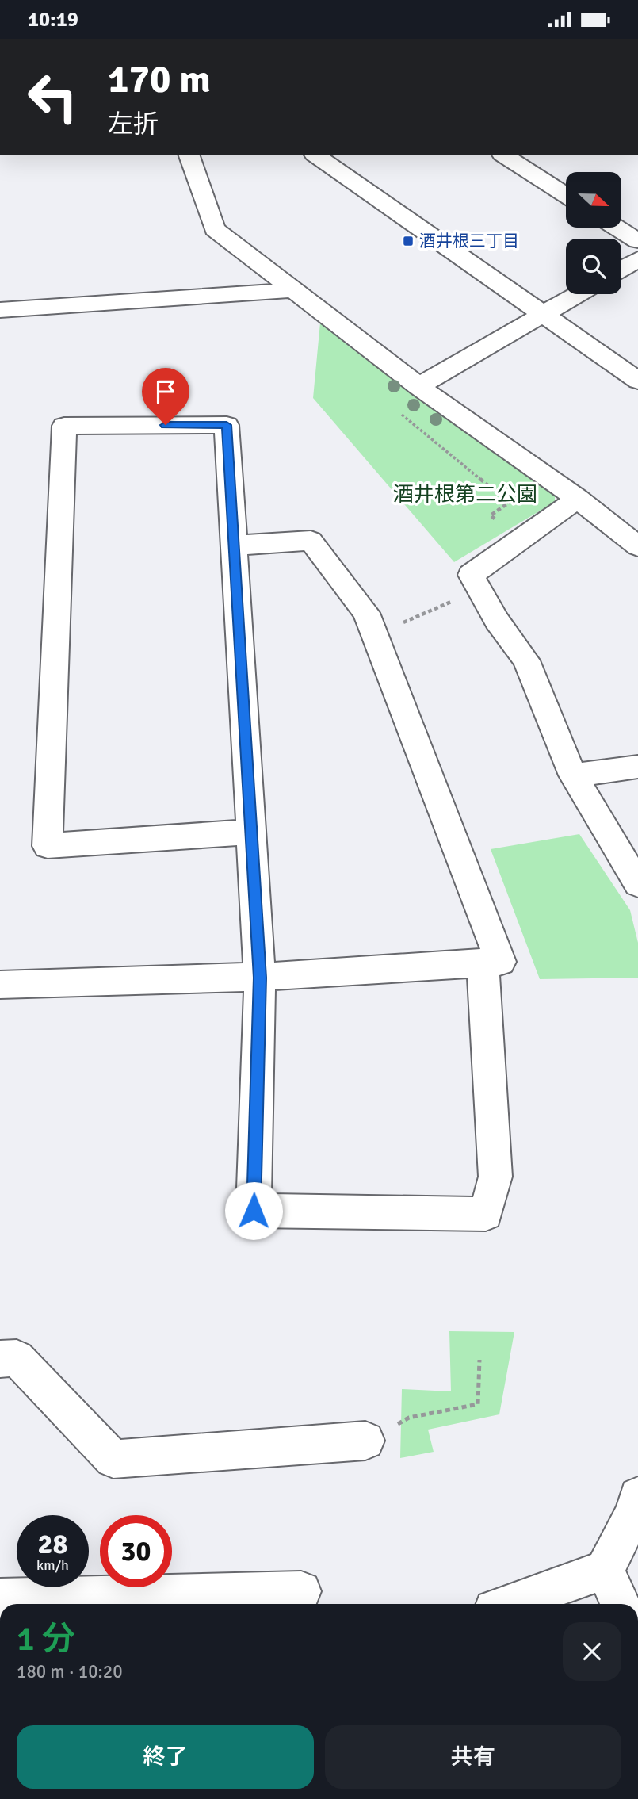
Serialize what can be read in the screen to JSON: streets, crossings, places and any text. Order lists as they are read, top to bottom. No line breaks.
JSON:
{"parks":["酒井根第二公園"],"places":{"transit":["酒井根三丁目"]},"north":"right","page":{"status":"10:19","turn":["170 m","左折"],"speed":"28 km/h","limit":"30","heading":["1 分","180 m · 10:20"],"buttons":["終了","共有"]}}
